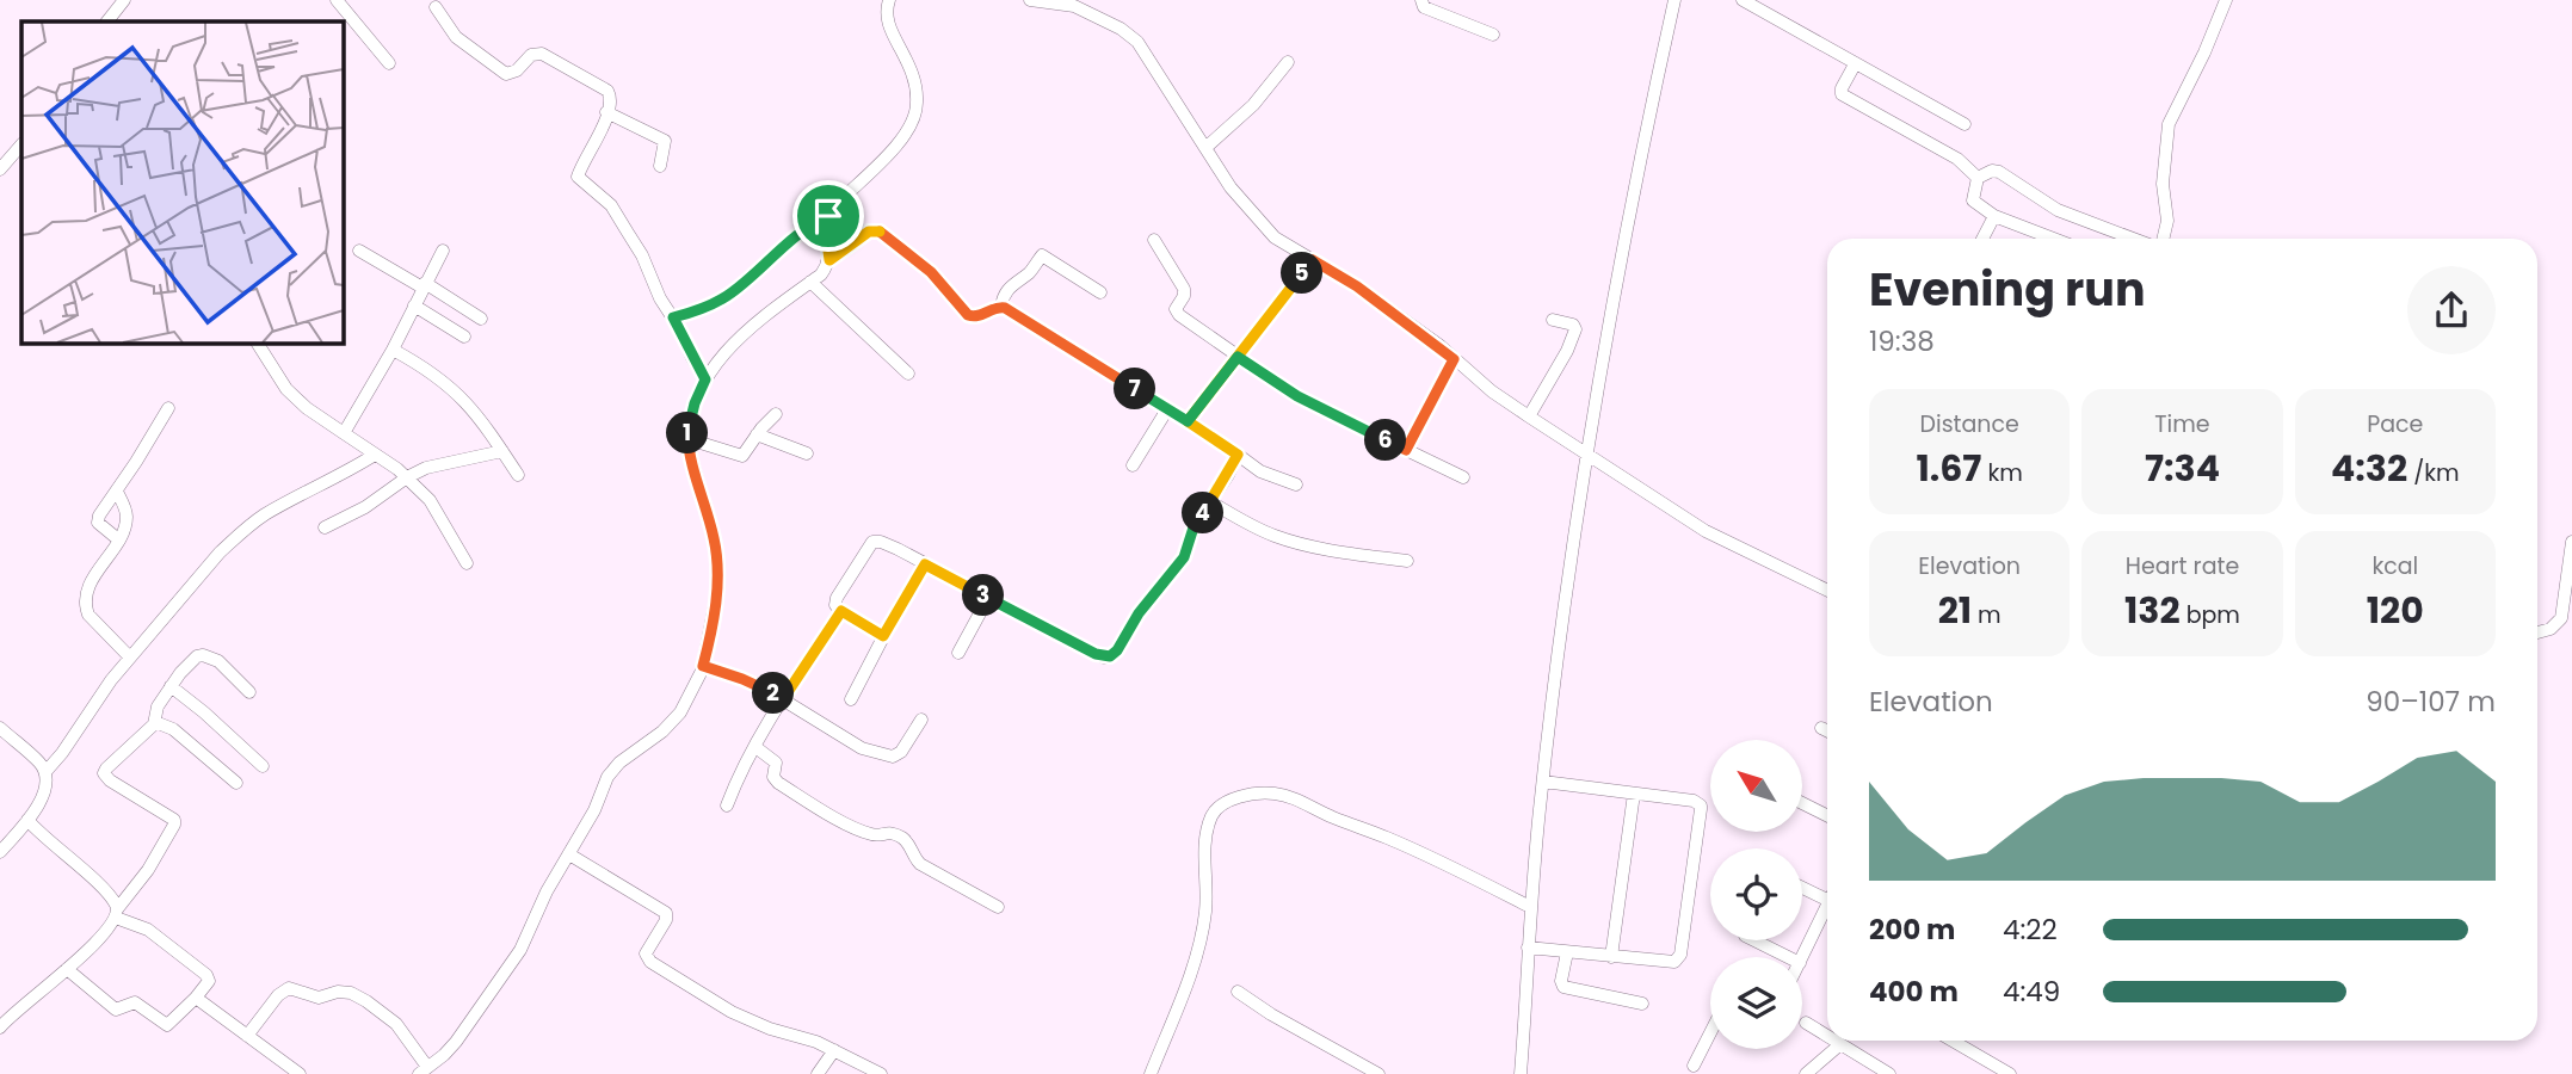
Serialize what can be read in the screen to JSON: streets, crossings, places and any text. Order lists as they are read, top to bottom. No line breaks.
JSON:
{"north":"top left","page":{"heading":["Evening run","19:38"],"pins":["5","7","1","6","4","3","2"],"stats":[["Distance","1.67 km"],["Time","7:34"],["Pace","4:32 /km"],["Elevation","21 m"],["Heart rate","132 bpm"],["kcal","120"]],"chart":["Elevation","90–107 m"],"list":[{"name":"200 m","note":"4:22"},{"name":"400 m","note":"4:49"}]}}
